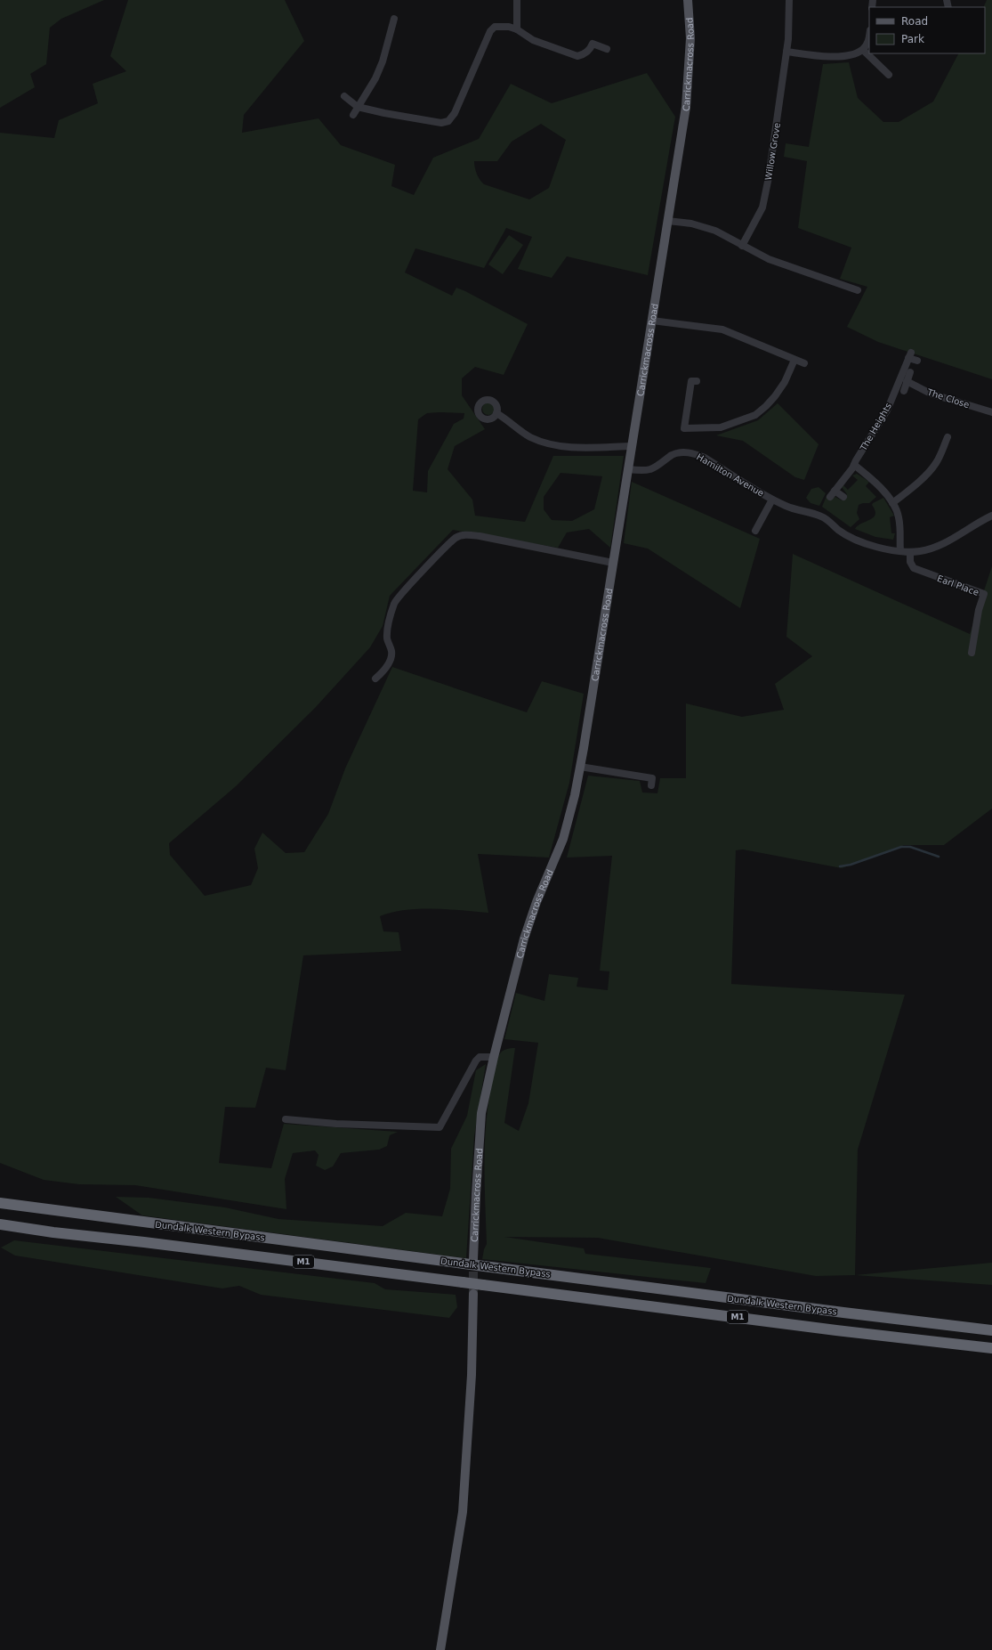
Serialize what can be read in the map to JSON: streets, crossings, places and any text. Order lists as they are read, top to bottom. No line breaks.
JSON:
{"streets":{"highway":["Dundalk Western Bypass","M1"],"main road":["Carrickmacross Road"],"street":["Willow Grove","The Close","The Heights","Hamilton Avenue","Earl Place"]},"crossings":[["Carrickmacross Road","Hamilton Avenue"],["Carrickmacross Road","Dundalk Western Bypass"],["Hamilton Avenue","Earl Place"]],"legend":["Road","Park"]}
